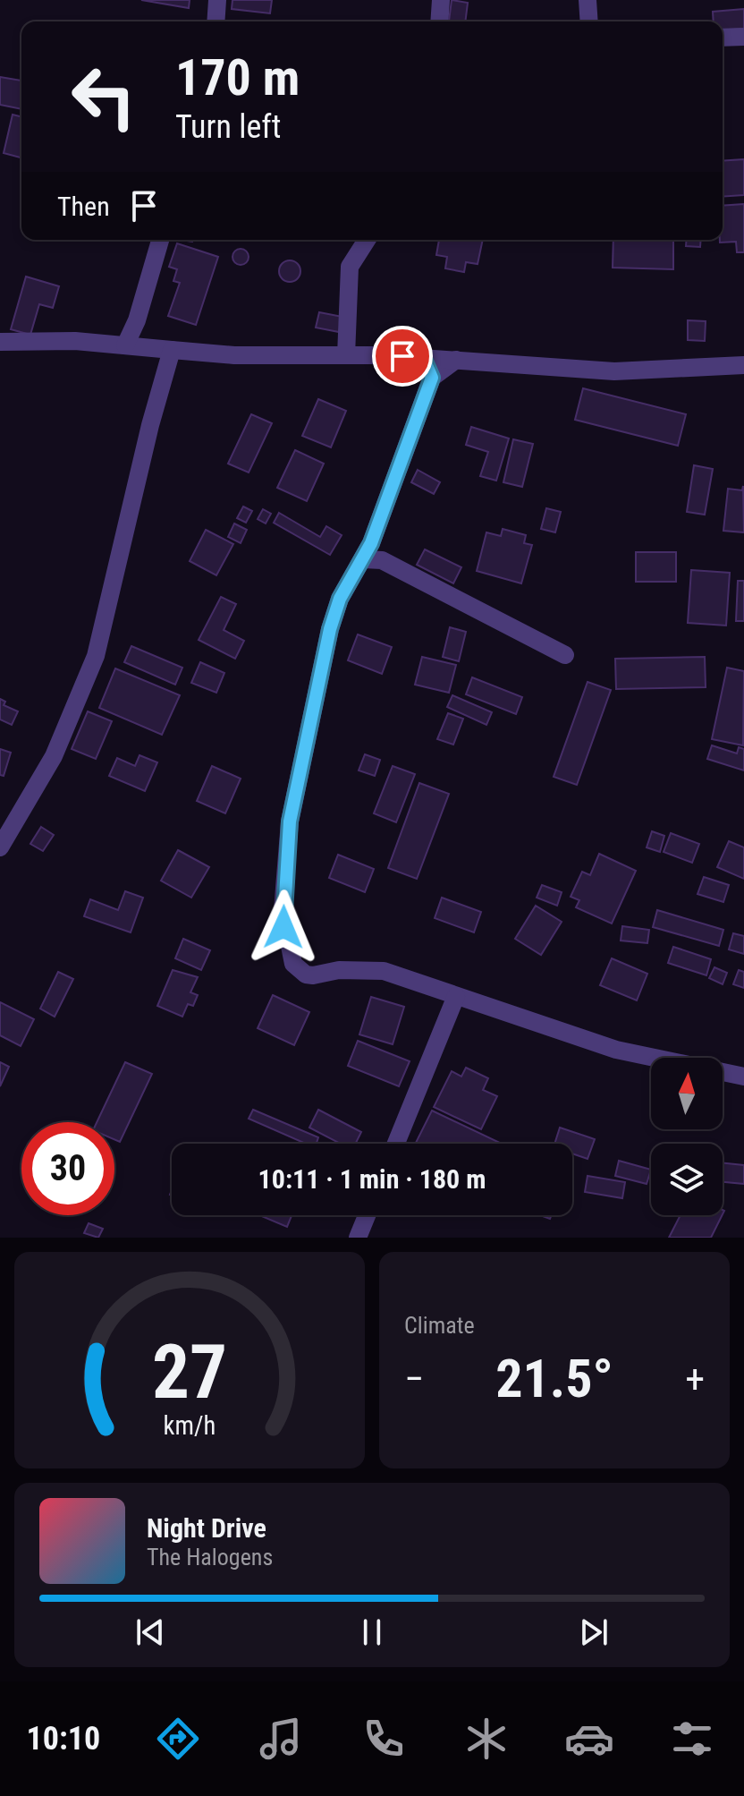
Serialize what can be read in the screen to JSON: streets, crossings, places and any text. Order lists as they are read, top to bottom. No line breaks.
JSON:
{"north":"top","page":{"turn":["170 m","Turn left"],"then":"Then","limit":"30","trip":"10:11 · 1 min · 180 m","tile":"Climate","heat":["−","21.5°","+"],"song":["Night Drive","The Halogens"],"tabs":"10:10","gauge":["27","km/h"]}}
